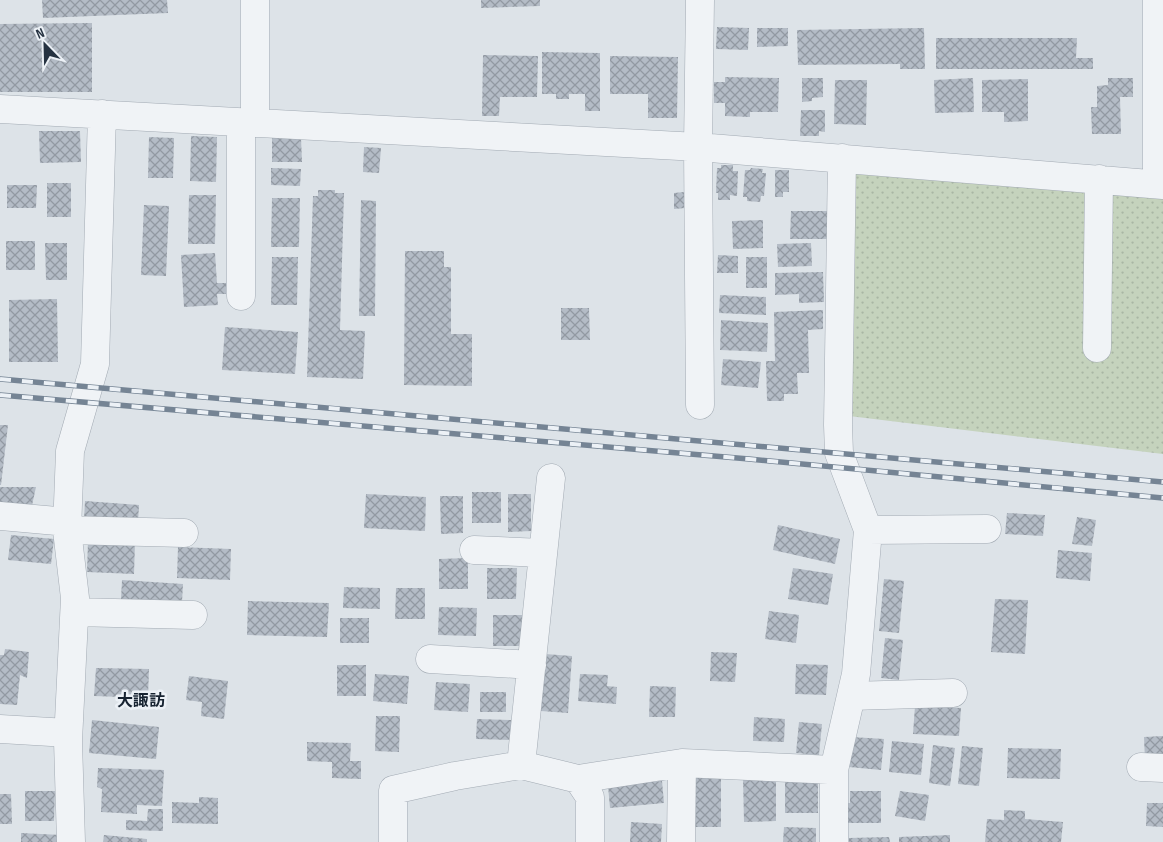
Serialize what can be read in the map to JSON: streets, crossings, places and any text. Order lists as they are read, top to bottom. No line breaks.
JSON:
{"districts":["大諏訪"],"north":"top left"}
